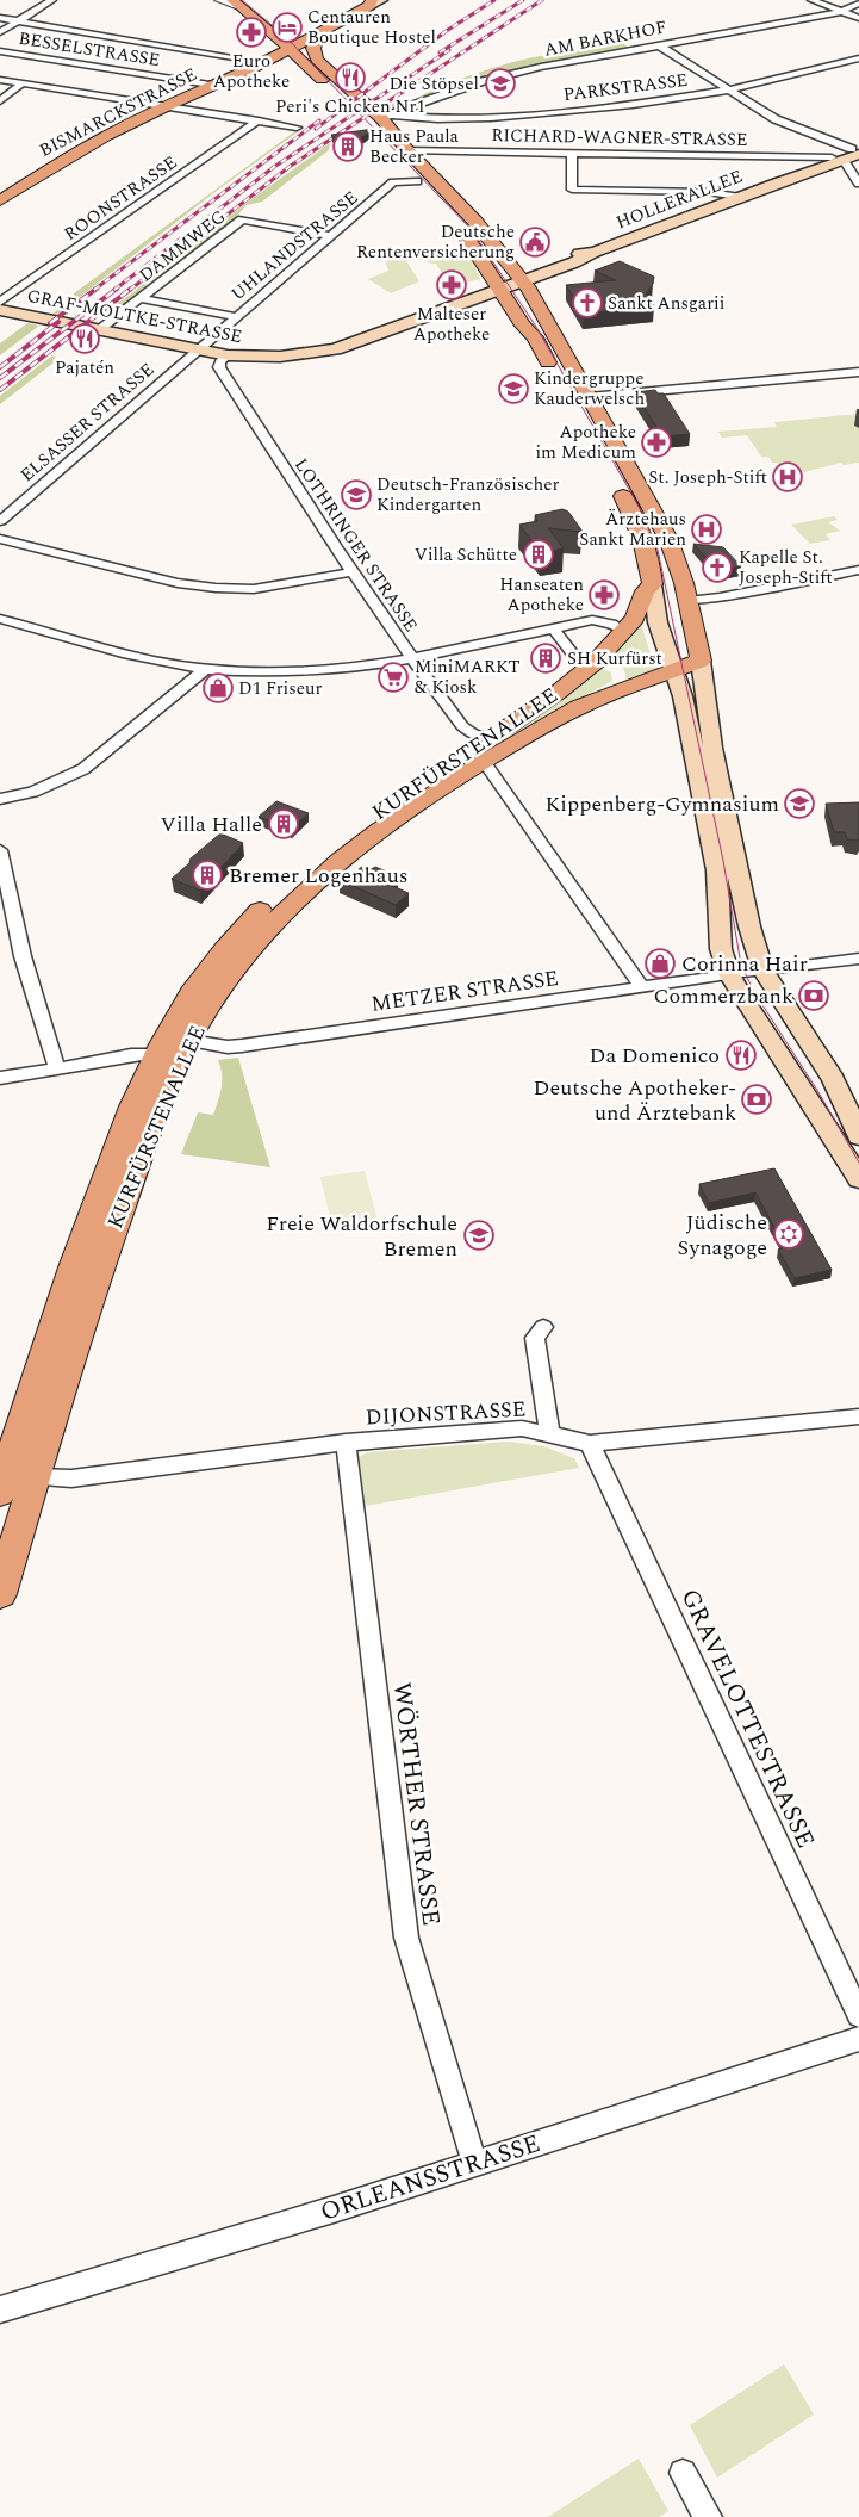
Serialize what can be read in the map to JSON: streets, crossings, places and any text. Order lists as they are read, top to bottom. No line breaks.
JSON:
{"streets":{"main road":["BISMARCKSTRASSE","HOLLERALLEE","GRAF-MOLTKE-STRASSE","KURFÜRSTENALLEE"],"street":["AM BARKHOF","BESSELSTRASSE","PARKSTRASSE","RICHARD-WAGNER-STRASSE","ROONSTRASSE","DAMMWEG","UHLANDSTRASSE","ELSASSER STRASSE","LOTHRINGER STRASSE","METZER STRASSE","DIJONSTRASSE","GRAVELOTTESTRASSE","WÖRTHER STRASSE","ORLEANSSTRASSE"]},"crossings":[["AM BARKHOF","PARKSTRASSE"],["BESSELSTRASSE","BISMARCKSTRASSE"],["RICHARD-WAGNER-STRASSE","HOLLERALLEE"],["HOLLERALLEE","GRAF-MOLTKE-STRASSE"],["DAMMWEG","UHLANDSTRASSE"],["DAMMWEG","GRAF-MOLTKE-STRASSE"],["UHLANDSTRASSE","GRAF-MOLTKE-STRASSE"],["UHLANDSTRASSE","ELSASSER STRASSE"],["GRAF-MOLTKE-STRASSE","ELSASSER STRASSE"],["GRAF-MOLTKE-STRASSE","LOTHRINGER STRASSE"],["LOTHRINGER STRASSE","KURFÜRSTENALLEE"],["KURFÜRSTENALLEE","METZER STRASSE"],["KURFÜRSTENALLEE","DIJONSTRASSE"],["DIJONSTRASSE","GRAVELOTTESTRASSE"],["DIJONSTRASSE","WÖRTHER STRASSE"],["WÖRTHER STRASSE","ORLEANSSTRASSE"]],"places":{"hotel":["Centauren Boutique Hostel"],"pharmacy":["Euro Apotheke","Malteser Apotheke","Apotheke im Medicum","Hanseaten Apotheke"],"restaurant":["Peri's Chicken Nr1","Pajatén","Da Domenico"],"school or university":["Die Stöpsel","Kindergruppe Kauderwelsch","Deutsch-Französischer Kindergarten","Kippenberg-Gymnasium","Freie Waldorfschule Bremen"],"building":["Haus Paula Becker","Villa Schütte","SH Kurfürst","Villa Halle","Bremer Logenhaus"],"public building":["Deutsche Rentenversicherung"],"church":["Sankt Ansgarii","Kapelle St. Joseph-Stift"],"hospital":["St. Joseph-Stift","Ärztehaus Sankt Marien"],"supermarket":["MiniMARKT & Kiosk"],"shop":["D1 Friseur","Corinna Hair"],"bank":["Commerzbank","Deutsche Apotheker- und Ärztebank"],"synagogue":["Jüdische Synagoge"]}}
